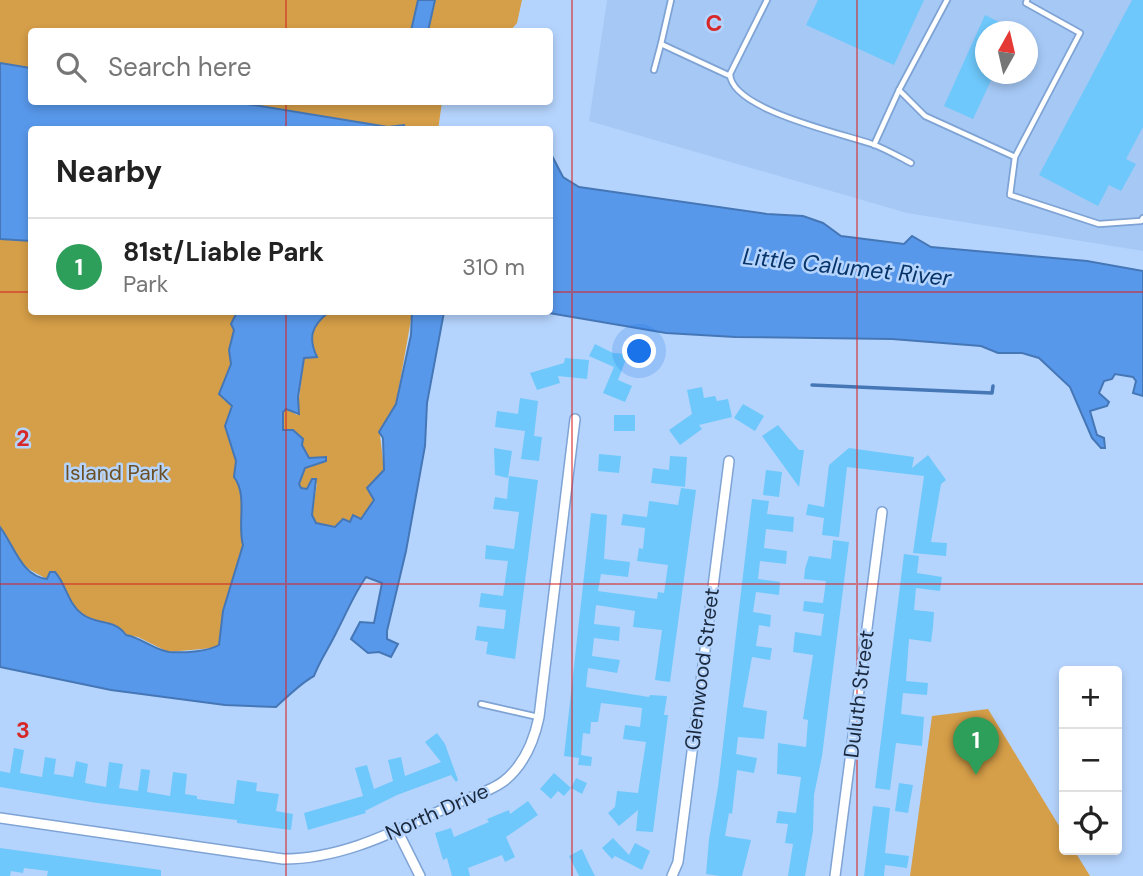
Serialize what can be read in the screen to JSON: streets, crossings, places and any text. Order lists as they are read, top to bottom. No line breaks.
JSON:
{"streets":{"street":["Glenwood Street","Duluth Street","North Drive"]},"water":["Little Calumet River"],"parks":["Island Park"],"north":"top","page":{"search":"Search here","heading":"Nearby","list":[{"mark":"1","name":"81st/Liable Park","note":"Park","value":"310 m"}],"map_buttons":["+","−"],"pins":"1"},"grid":{"columns":["C"],"rows":["2","3"]}}
